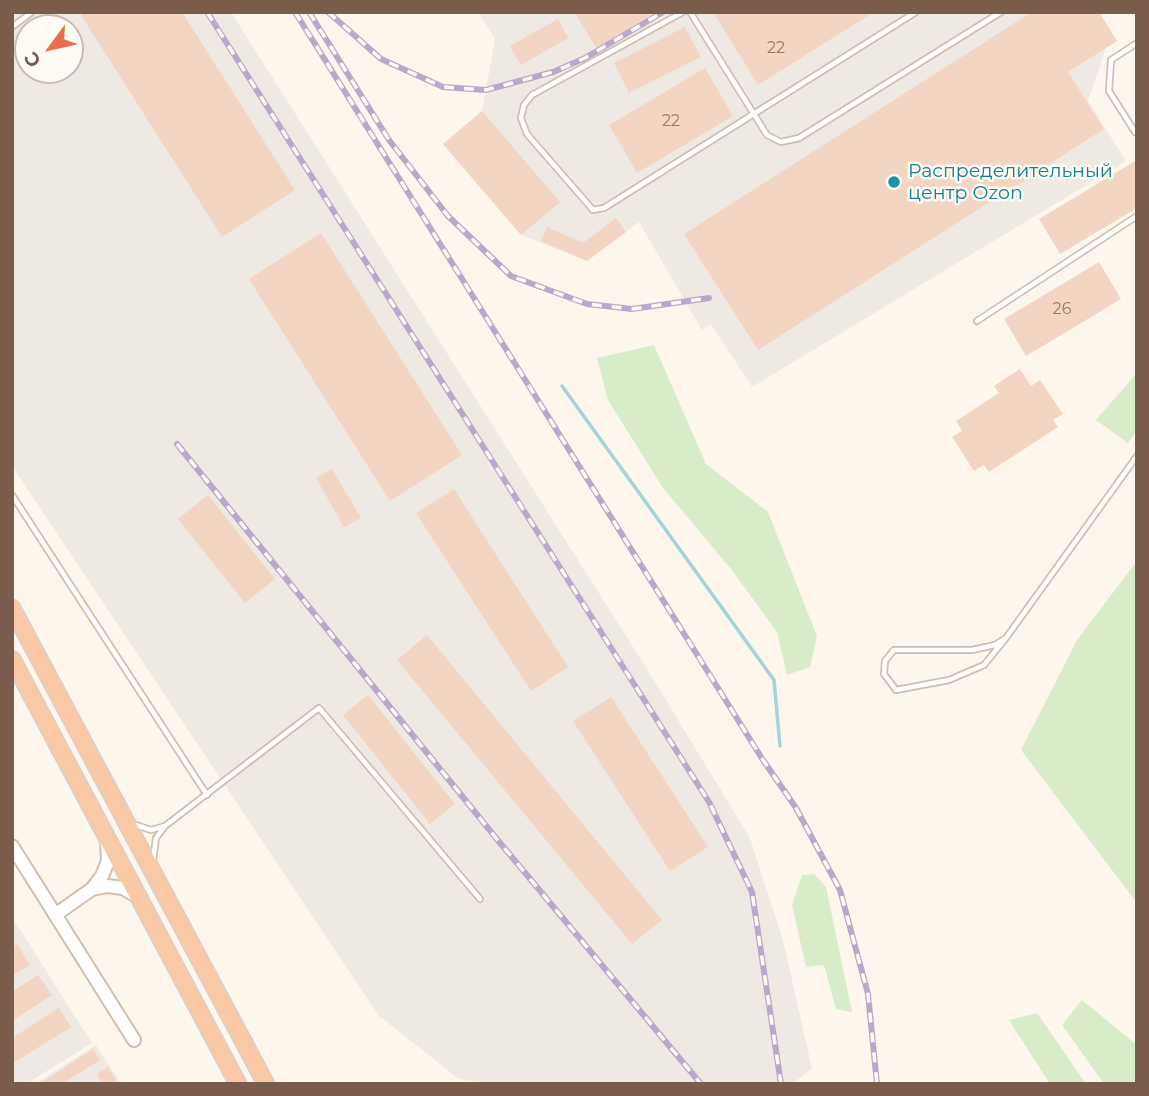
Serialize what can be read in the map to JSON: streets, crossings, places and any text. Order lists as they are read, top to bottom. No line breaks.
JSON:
{"places":["Распределительный центр Ozon"],"house_numbers":["22","22","26"],"north":"bottom left"}
